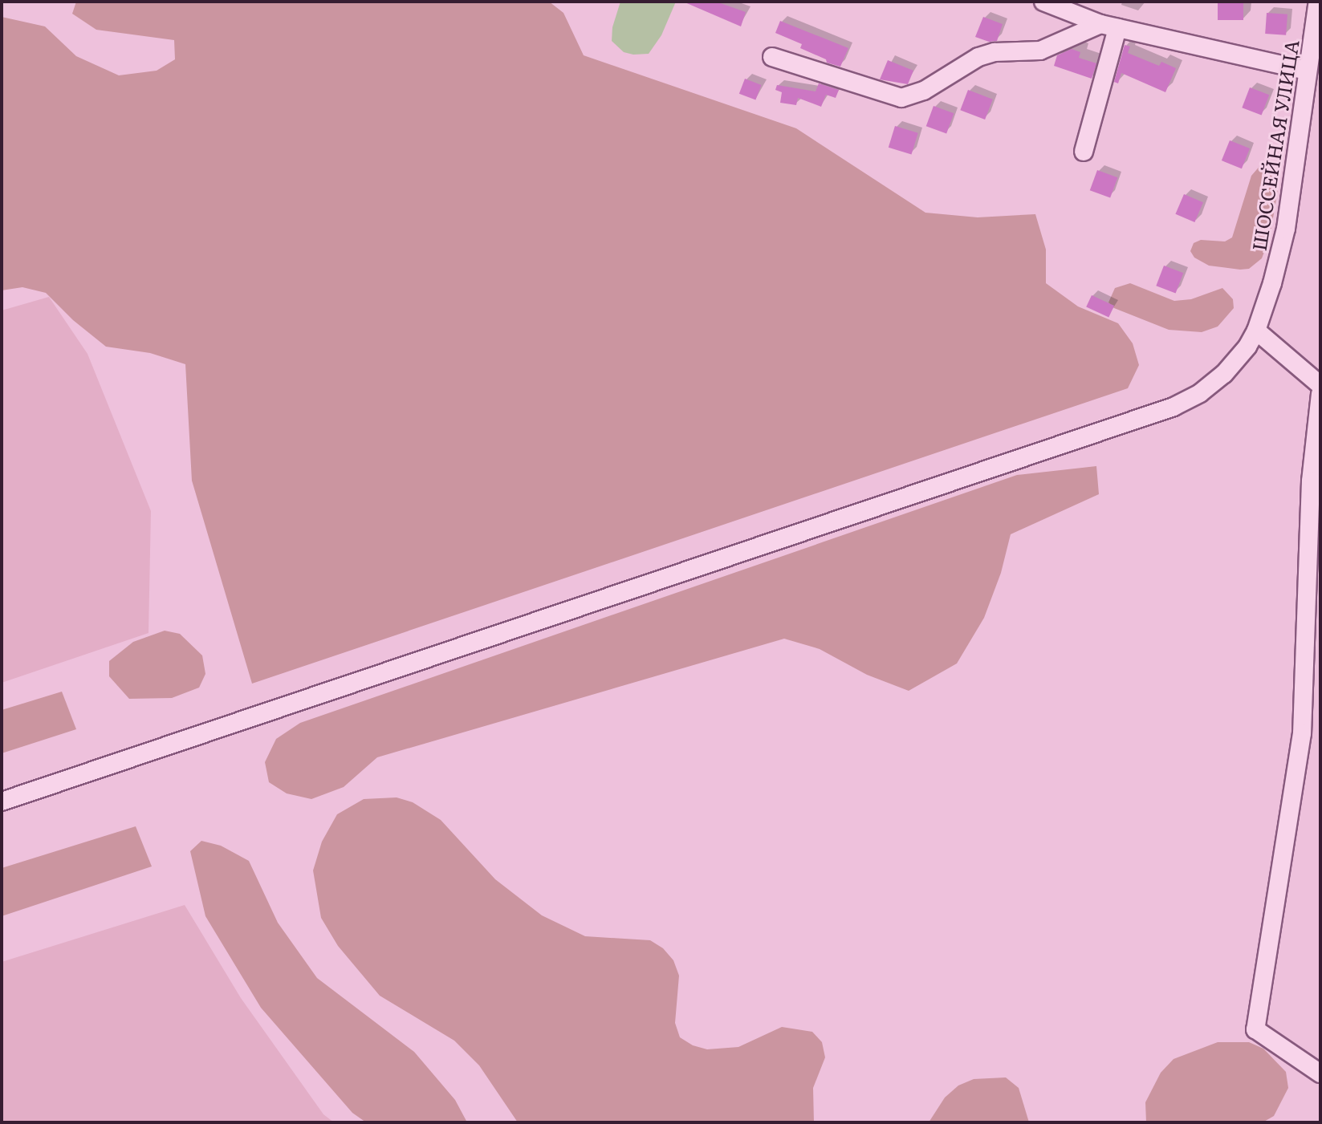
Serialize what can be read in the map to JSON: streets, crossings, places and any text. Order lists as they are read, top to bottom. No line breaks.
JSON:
{"streets":{"street":["ШОССЕЙНАЯ УЛИЦА"]}}
